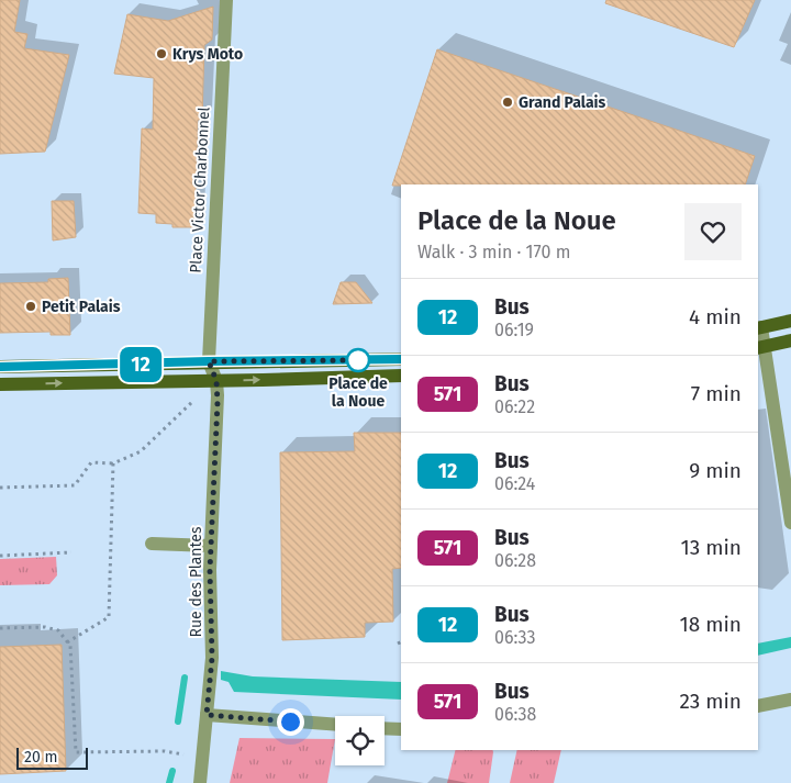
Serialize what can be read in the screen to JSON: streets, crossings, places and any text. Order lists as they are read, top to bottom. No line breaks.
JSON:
{"streets":{"street":["Place Victor Charbonnel","Rue des Plantes"]},"crossings":[["Place Victor Charbonnel","Rue des Plantes"]],"places":["Krys Moto","Grand Palais","Petit Palais","Place de la Noue"],"lines":["bus line 12"],"scale_bar":"20 m","page":{"on_map":"12","heading":["Place de la Noue","Walk · 3 min · 170 m"],"list":[{"mark":"12","name":"Bus","note":"06:19","value":"4 min"},{"mark":"571","name":"Bus","note":"06:22","value":"7 min"},{"mark":"12","name":"Bus","note":"06:24","value":"9 min"},{"mark":"571","name":"Bus","note":"06:28","value":"13 min"},{"mark":"12","name":"Bus","note":"06:33","value":"18 min"},{"mark":"571","name":"Bus","note":"06:38","value":"23 min"}],"scale":"20 m"}}
